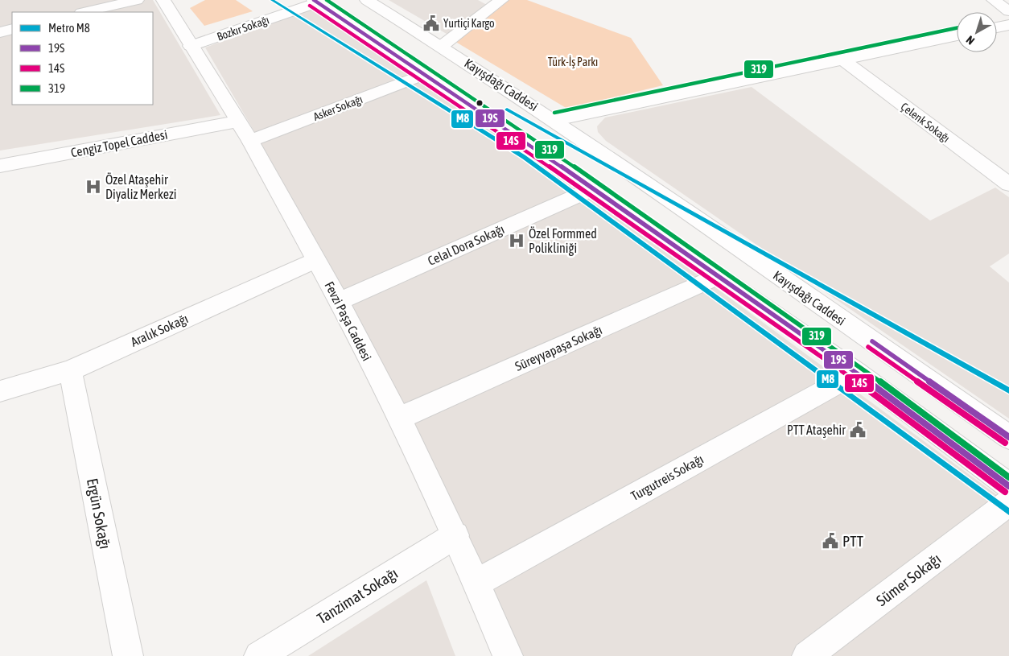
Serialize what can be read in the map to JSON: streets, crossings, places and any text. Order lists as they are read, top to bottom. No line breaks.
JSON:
{"streets":{"street":["Bozkır Sokağı","Kayışdağı Caddesi","Asker Sokağı","Çelenk Sokağı","Cengiz Topel Caddesi","Celal Dora Sokağı","Fevzi Paşa Caddesi","Aralık Sokağı","Süreyyapaşa Sokağı","Turgutreis Sokağı","Ergün Sokağı","Sümer Sokağı","Tanzimat Sokağı"]},"crossings":[["Bozkır Sokağı","Fevzi Paşa Caddesi"],["Asker Sokağı","Cengiz Topel Caddesi"],["Asker Sokağı","Fevzi Paşa Caddesi"],["Cengiz Topel Caddesi","Fevzi Paşa Caddesi"],["Celal Dora Sokağı","Fevzi Paşa Caddesi"],["Fevzi Paşa Caddesi","Aralık Sokağı"],["Fevzi Paşa Caddesi","Süreyyapaşa Sokağı"],["Fevzi Paşa Caddesi","Turgutreis Sokağı"],["Fevzi Paşa Caddesi","Tanzimat Sokağı"],["Aralık Sokağı","Ergün Sokağı"]],"parks":["Türk-İş Parkı"],"places":{"public building":["Yurtiçi Kargo","PTT Ataşehir","PTT"],"hospital":["Özel Ataşehir Diyaliz Merkezi","Özel Formmed Polikliniği"]},"lines":["metro line M8","transit line 19S","transit line 319","transit line 14S"],"legend":["Metro M8","19S","14S","319"],"north":"bottom left"}
